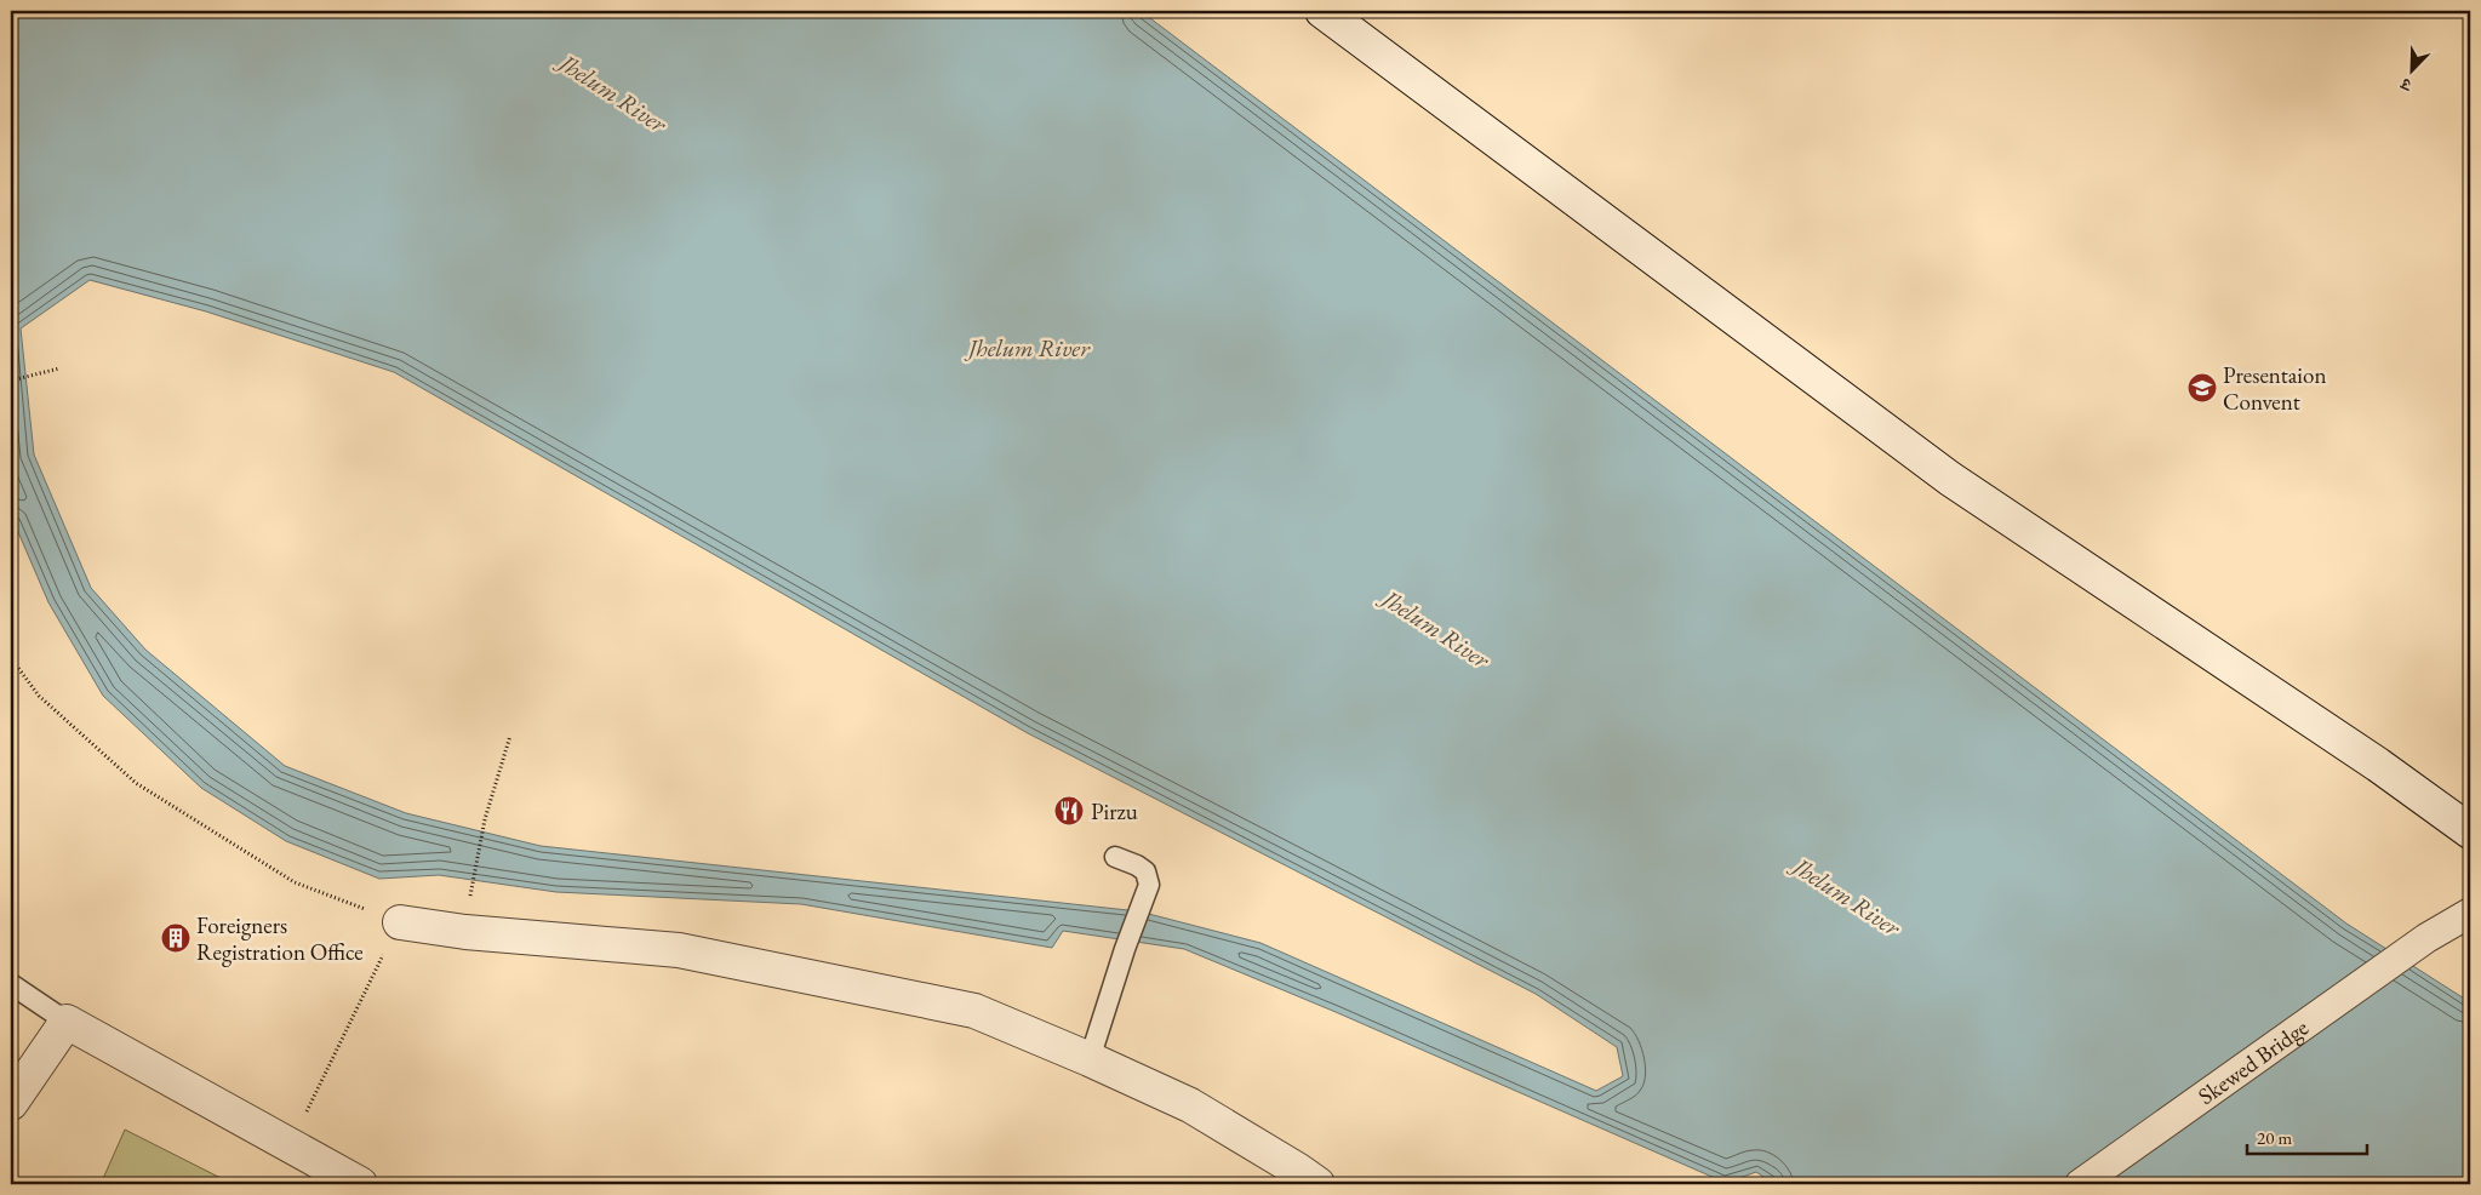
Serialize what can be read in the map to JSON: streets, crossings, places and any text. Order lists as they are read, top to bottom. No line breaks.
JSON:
{"streets":{"street":["Skewed Bridge"]},"water":["Jhelum River"],"places":{"school or university":["Presentaion Convent"],"restaurant":["Pirzu"],"building":["Foreigners Registration Office"]},"scale_bar":"20 m","north":"bottom left"}
